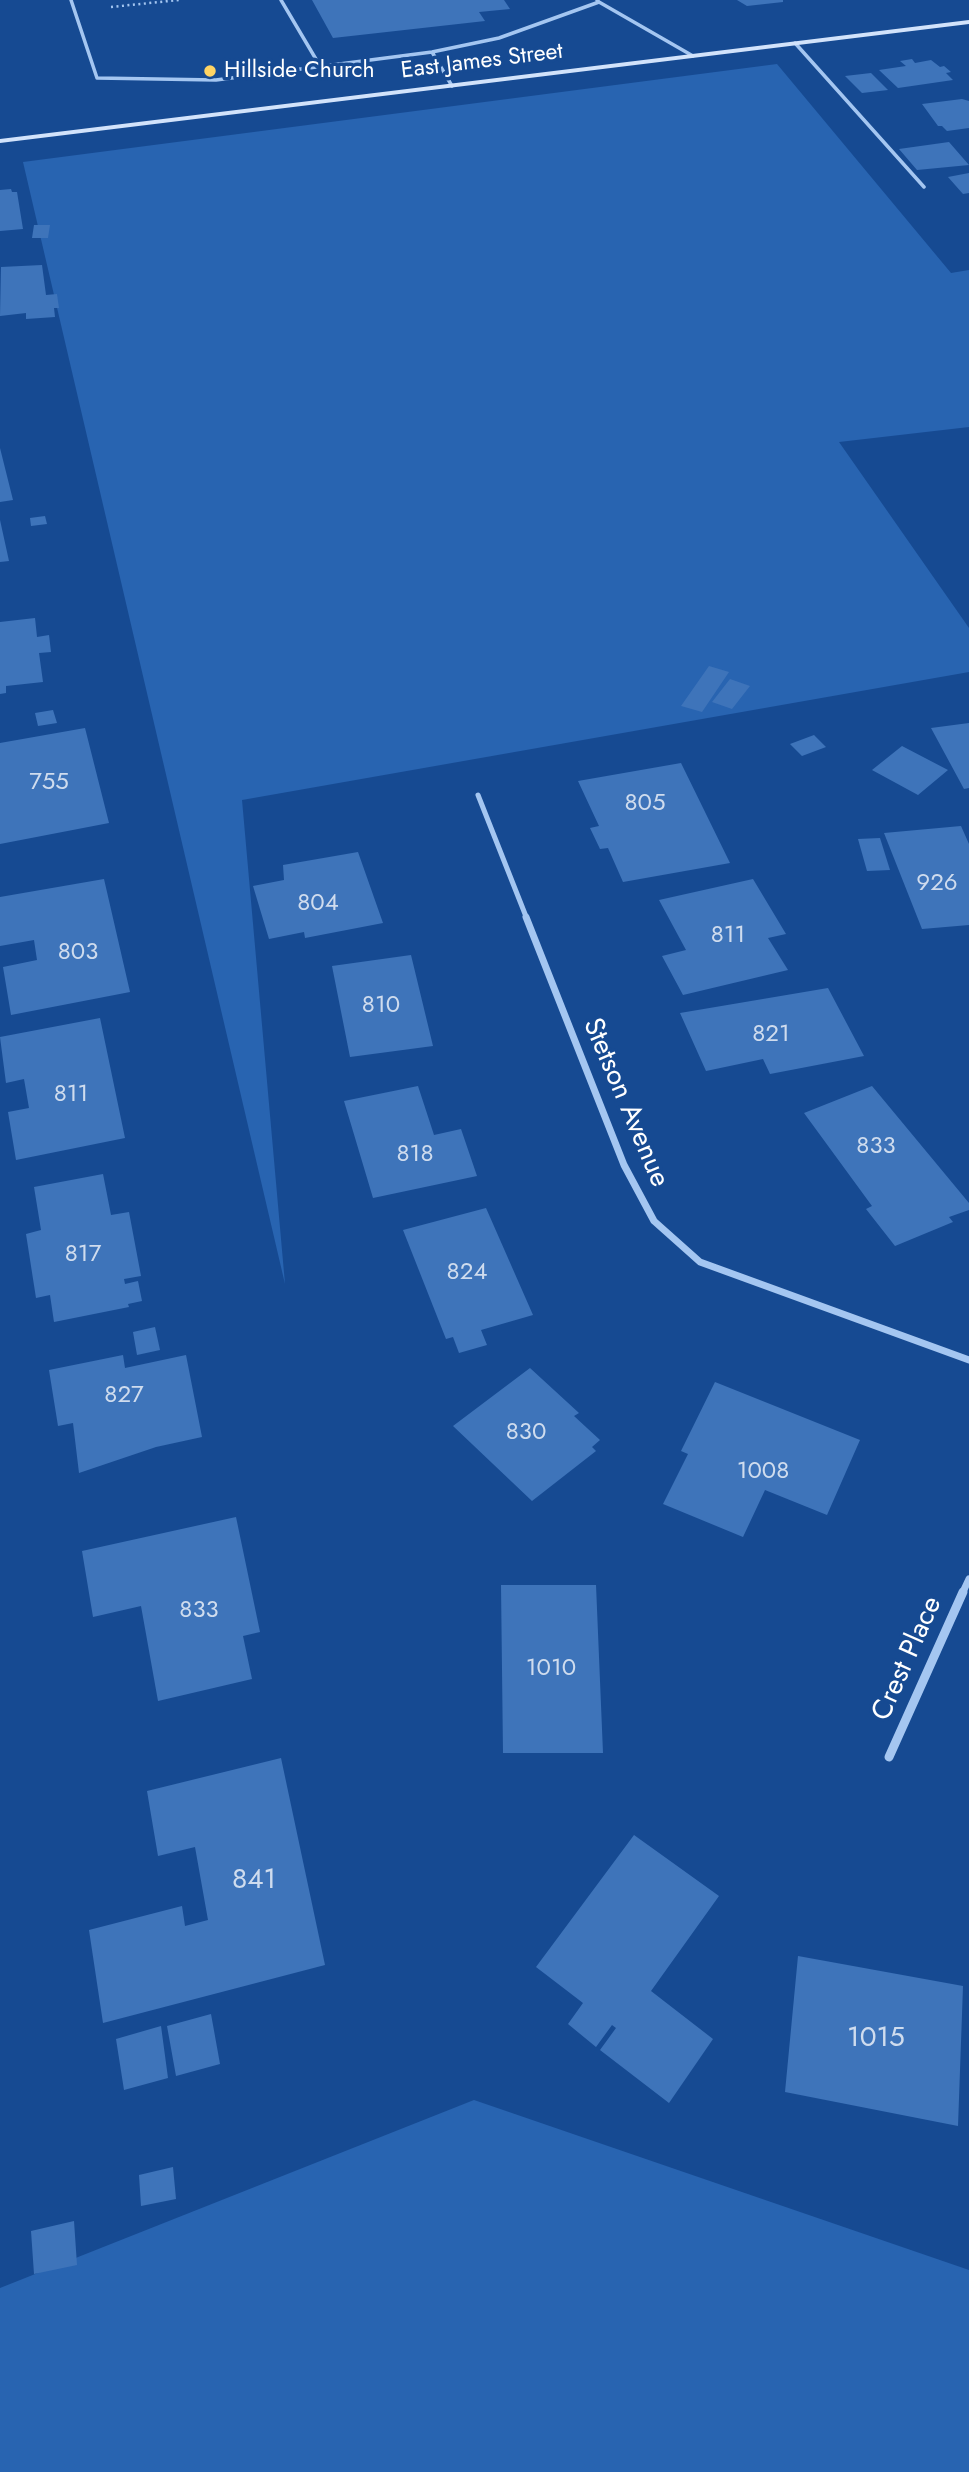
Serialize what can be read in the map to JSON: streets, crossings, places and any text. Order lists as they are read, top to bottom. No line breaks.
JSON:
{"streets":{"main road":["East James Street"],"street":["Stetson Avenue","Crest Place"]},"places":["Hillside Church"],"house_numbers":["755","805","926","804","811","803","810","821","811","833","818","817","824","827","830","1008","833","1010","841","1015"]}
